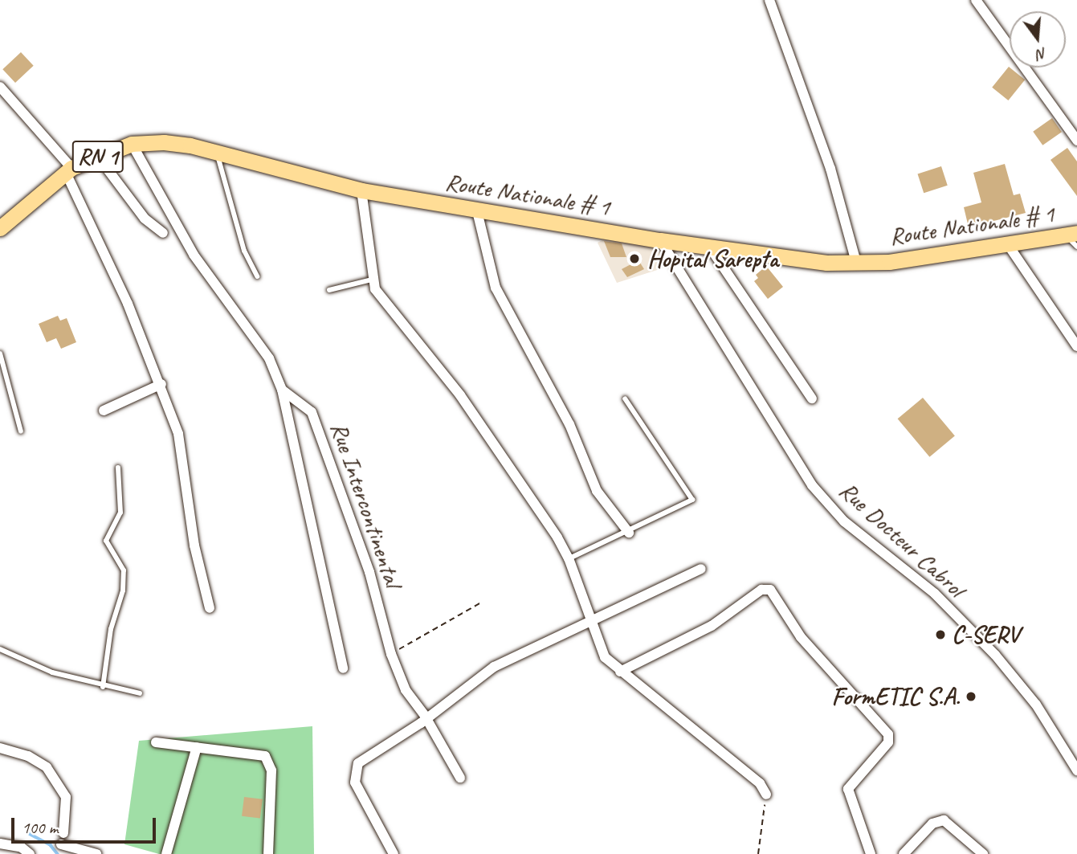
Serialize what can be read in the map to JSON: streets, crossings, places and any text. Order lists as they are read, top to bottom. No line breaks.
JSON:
{"streets":{"main road":["RN 1","Route Nationale # 1"],"street":["Rue Intercontinental","Rue Docteur Cabrol"]},"crossings":[["Route Nationale # 1","Rue Docteur Cabrol"]],"places":["Hopital Sarepta","C-SERV","FormETIC S.A."],"scale_bar":"100 m","north":"bottom"}
